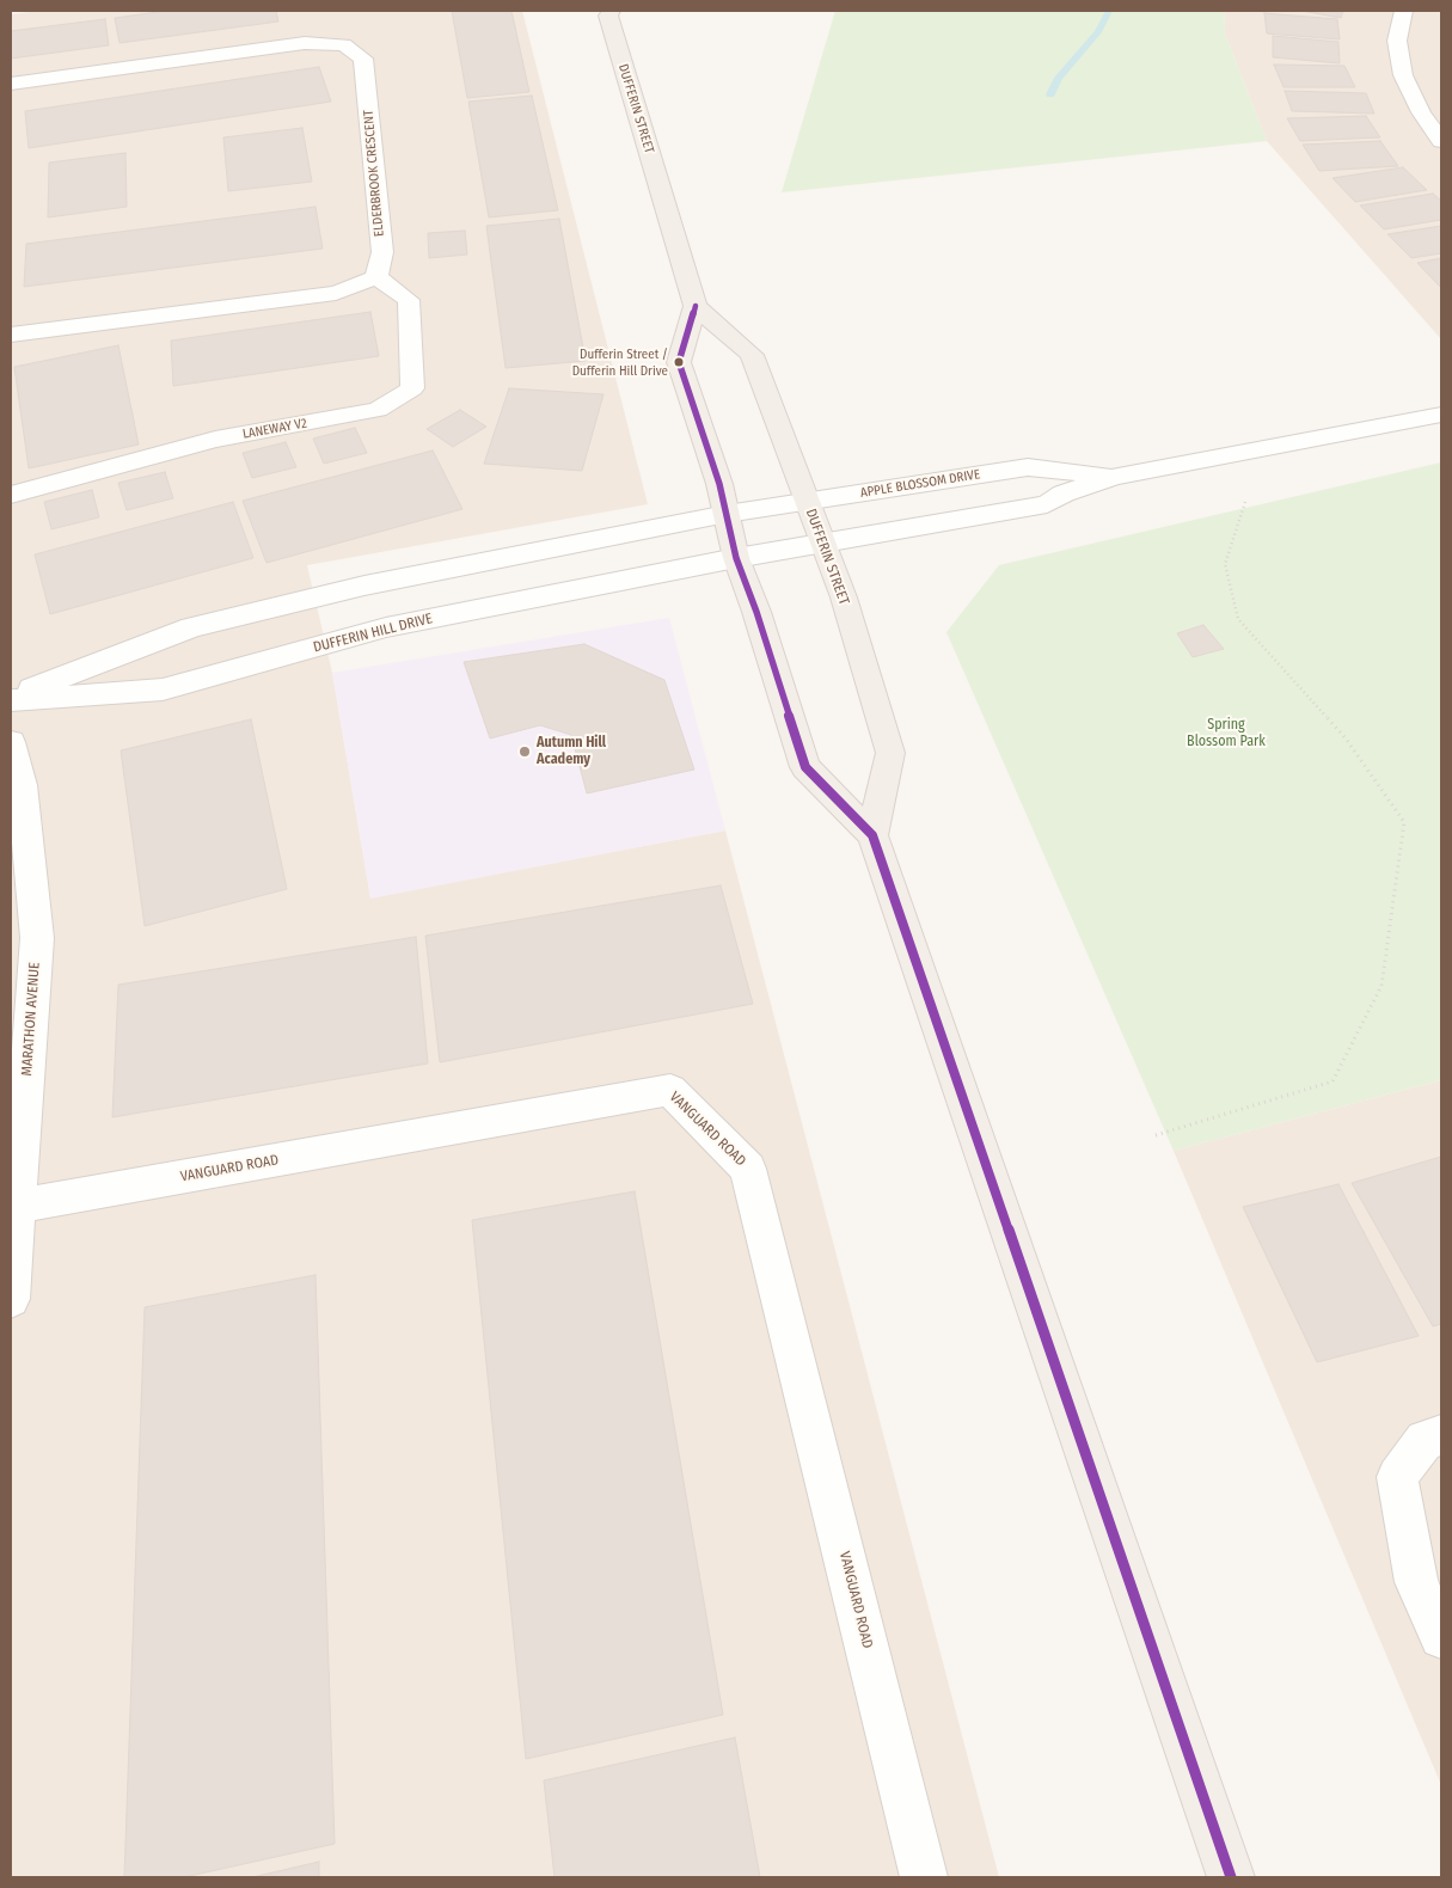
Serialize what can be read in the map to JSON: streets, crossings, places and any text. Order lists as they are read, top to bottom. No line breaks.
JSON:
{"streets":{"main road":["DUFFERIN STREET"],"street":["ELDERBROOK CRESCENT","LANEWAY V2","APPLE BLOSSOM DRIVE","DUFFERIN HILL DRIVE","MARATHON AVENUE","VANGUARD ROAD"]},"crossings":[["DUFFERIN STREET","APPLE BLOSSOM DRIVE"],["ELDERBROOK CRESCENT","LANEWAY V2"],["APPLE BLOSSOM DRIVE","DUFFERIN HILL DRIVE"],["MARATHON AVENUE","VANGUARD ROAD"]],"parks":["Spring Blossom Park"],"places":["Dufferin Street / Dufferin Hill Drive","Autumn Hill Academy"]}
